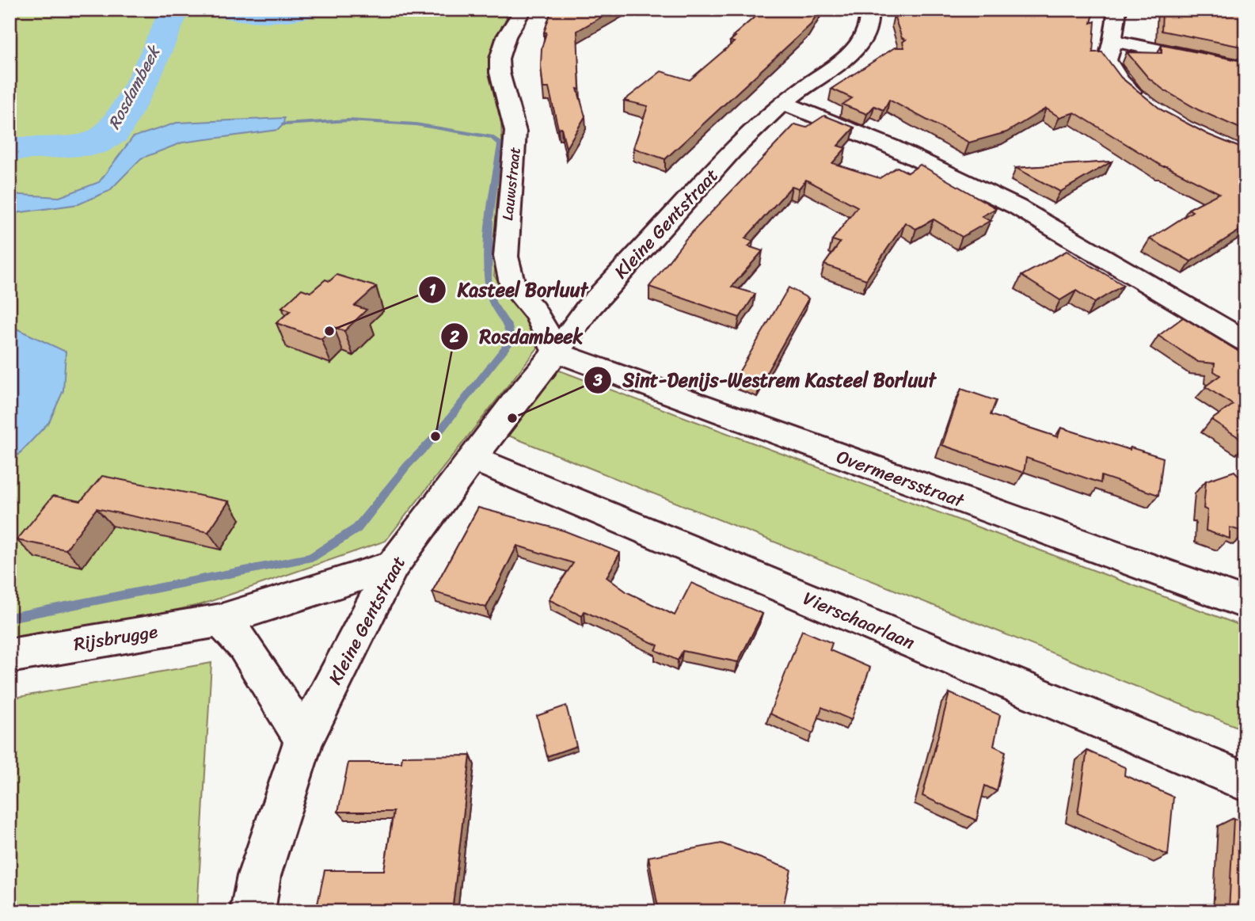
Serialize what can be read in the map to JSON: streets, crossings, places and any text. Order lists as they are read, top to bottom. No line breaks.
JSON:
{"streets":{"street":["Lauwstraat","Kleine Gentstraat","Overmeersstraat","Vierschaarlaan","Rijsbrugge"]},"crossings":[["Lauwstraat","Kleine Gentstraat"],["Lauwstraat","Overmeersstraat"],["Kleine Gentstraat","Overmeersstraat"],["Kleine Gentstraat","Vierschaarlaan"],["Kleine Gentstraat","Rijsbrugge"]],"water":["Rosdambeek"],"places":["Kasteel Borluut","Sint-Denijs-Westrem Kasteel Borluut","Rosdambeek"]}
